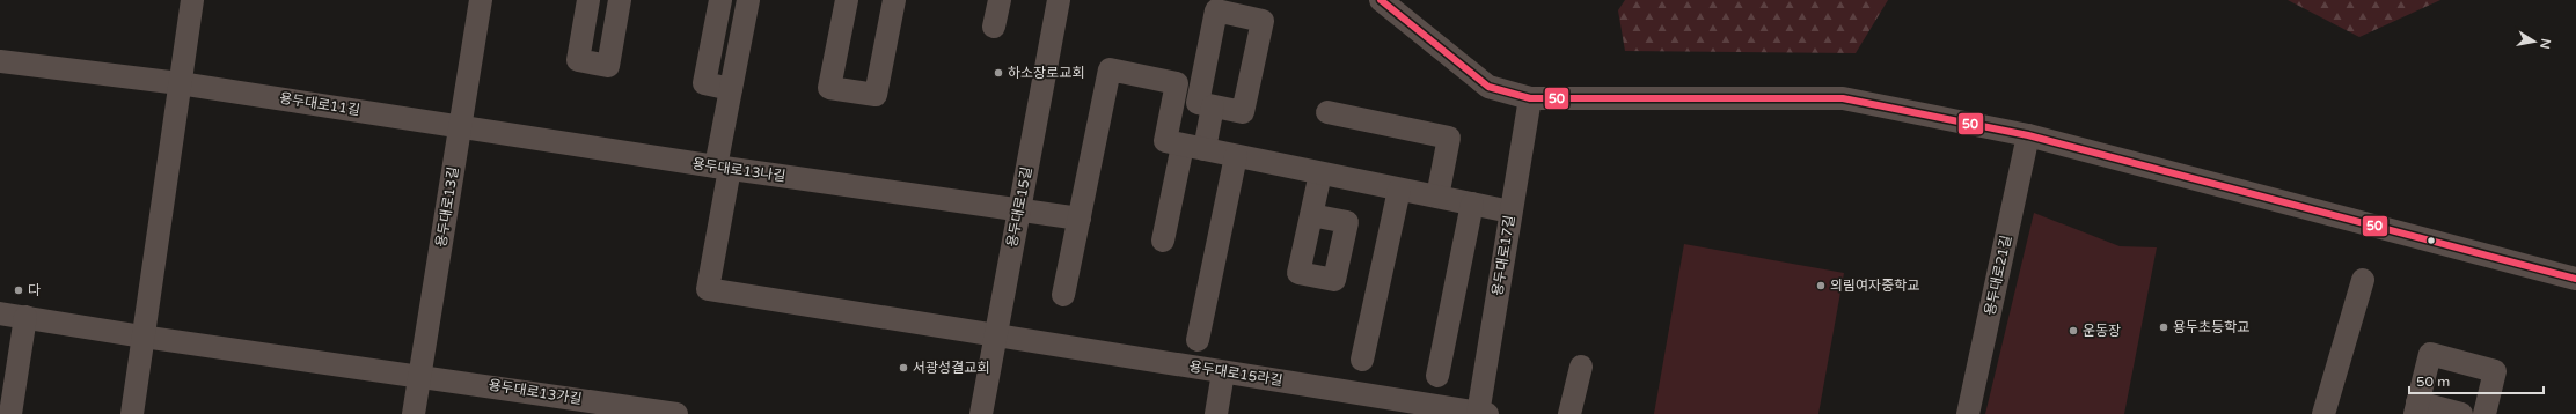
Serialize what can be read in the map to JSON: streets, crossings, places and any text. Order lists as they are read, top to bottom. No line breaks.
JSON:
{"streets":{"street":["용두대로11길","용두대로13나길","용두대로13길","용두대로15길","용두대로17길","용두대로21길","용두대로15라길","용두대로13가길"]},"crossings":[["용두대로11길","용두대로13나길"],["용두대로11길","용두대로13길"],["용두대로13나길","용두대로13길"],["용두대로13나길","용두대로15길"],["용두대로13나길","용두대로15라길"],["용두대로13길","용두대로13가길"],["용두대로15길","용두대로15라길"],["용두대로17길","용두대로15라길"]],"places":["하소장로교회","의림여자중학교","다","용두초등학교","운동장","서광성결교회"],"lines":["transit line 50"],"scale_bar":"50 m","north":"right"}
